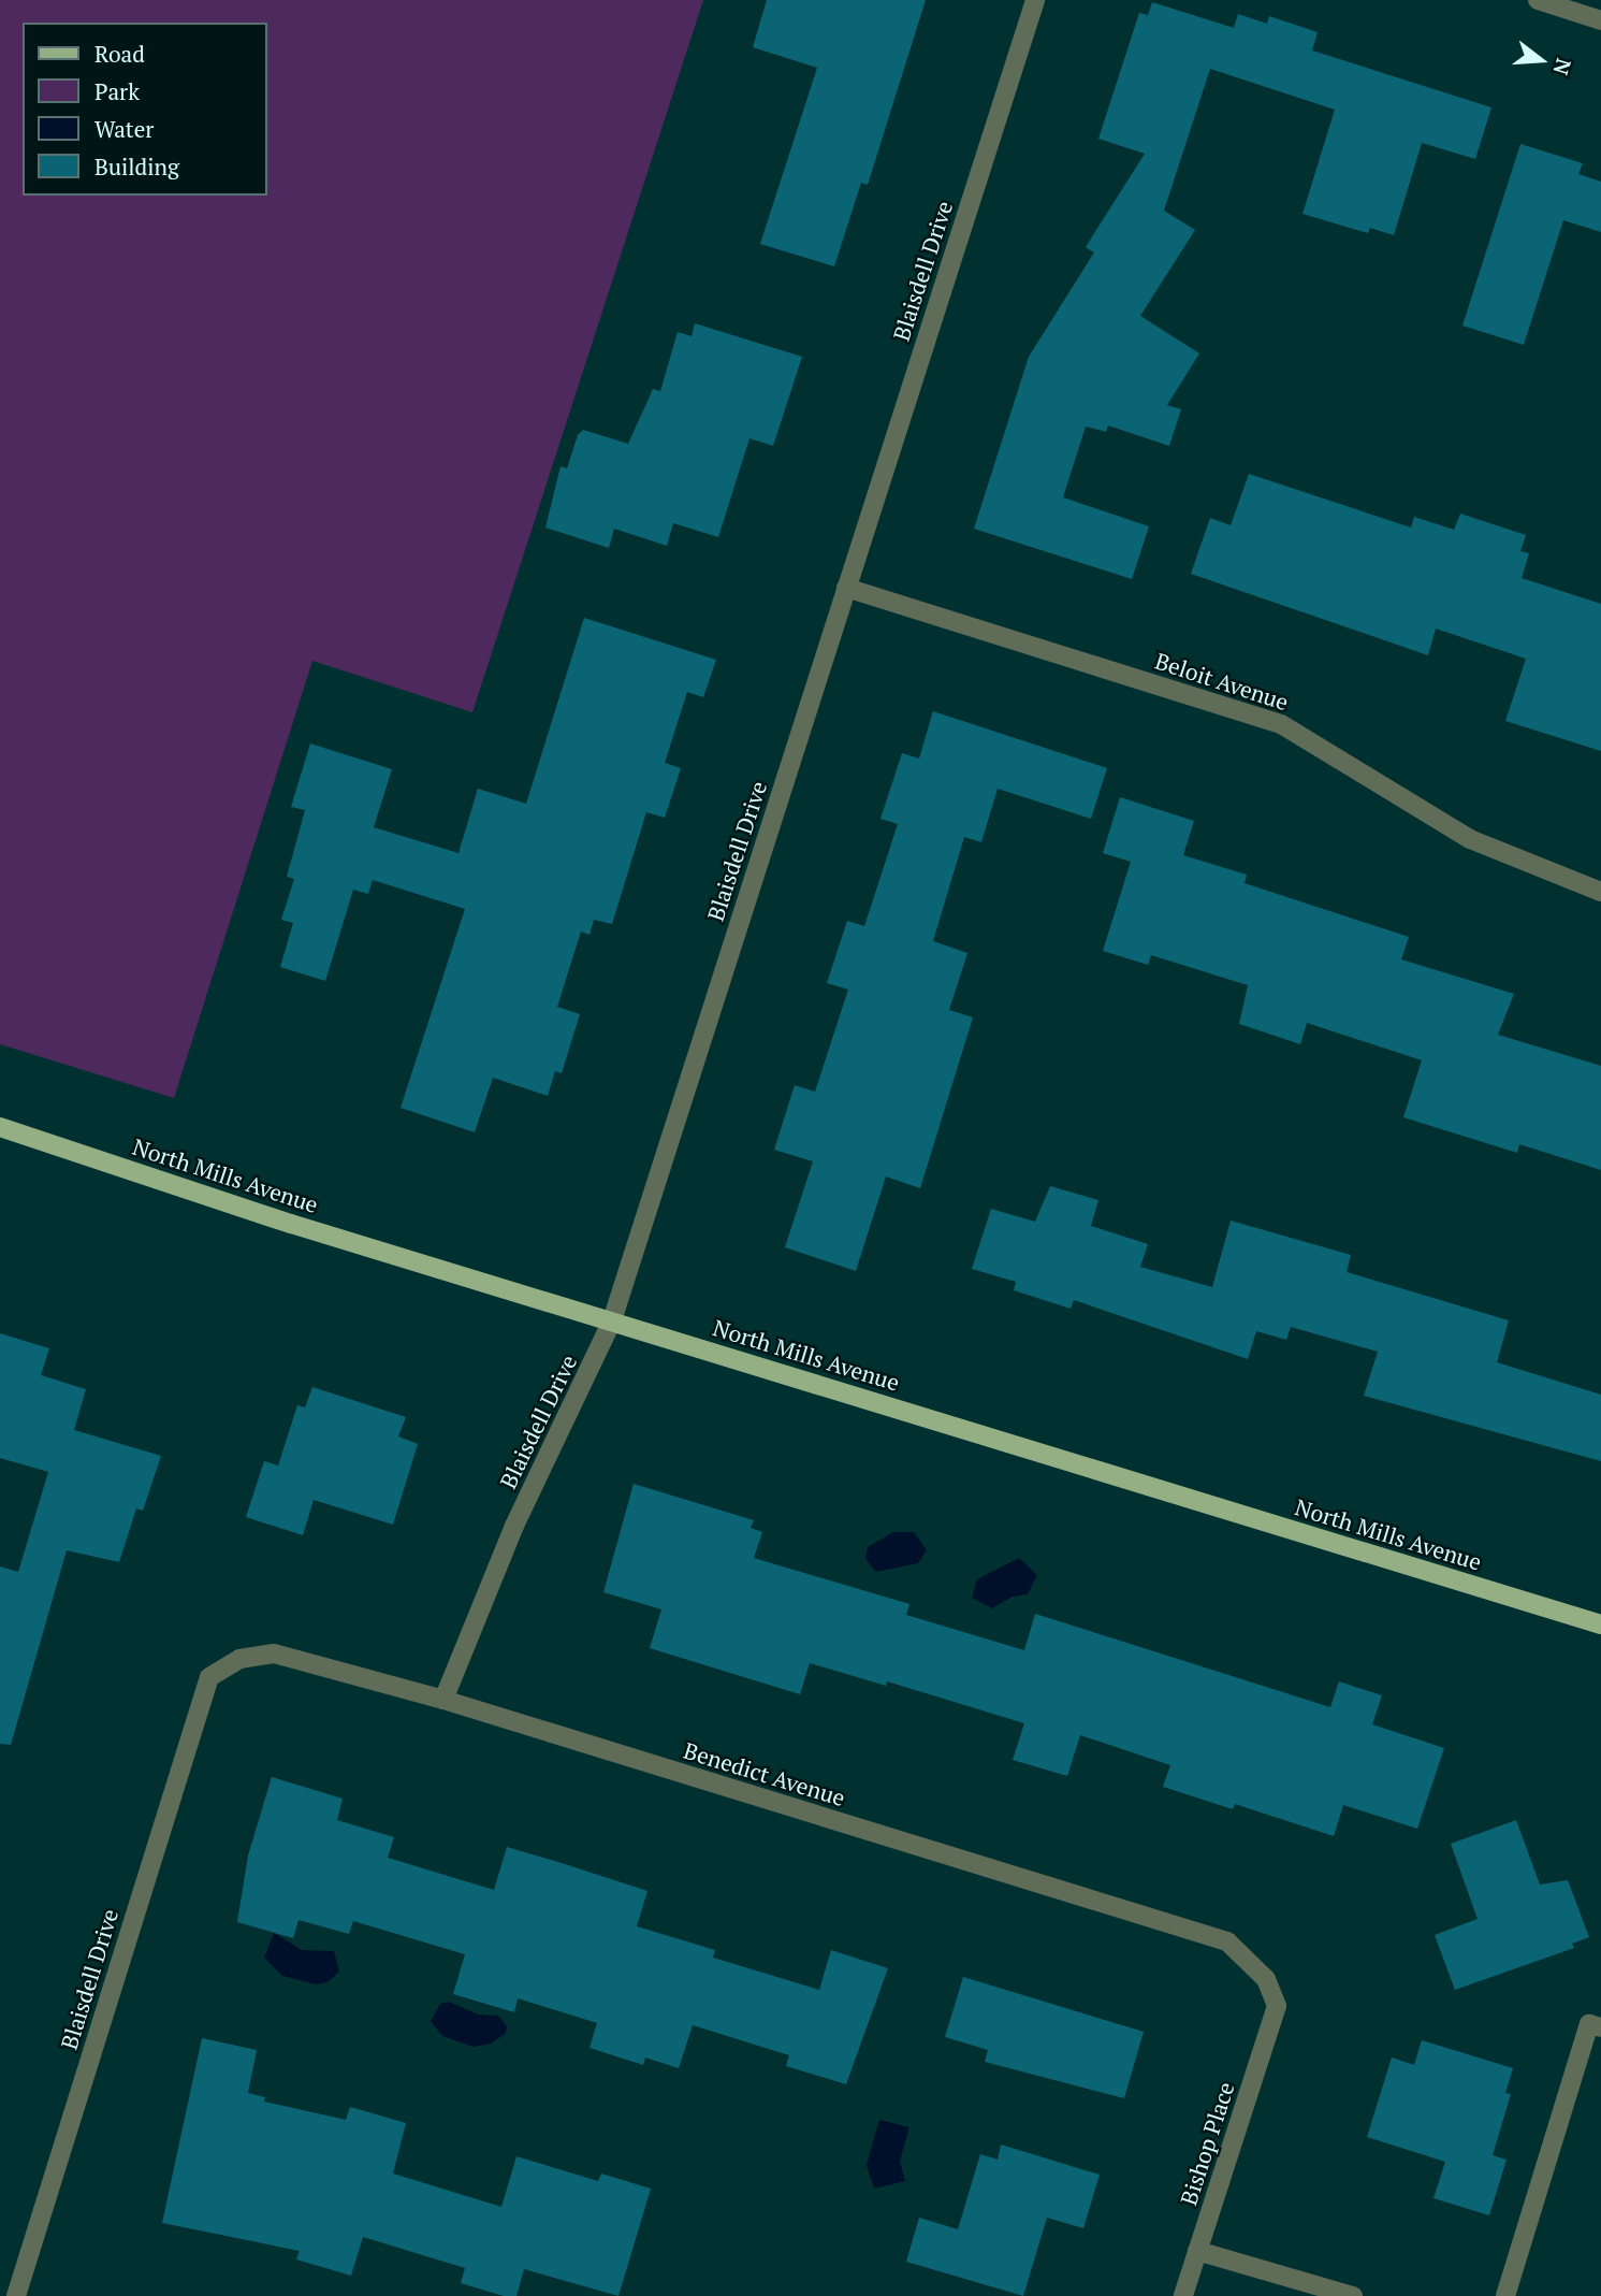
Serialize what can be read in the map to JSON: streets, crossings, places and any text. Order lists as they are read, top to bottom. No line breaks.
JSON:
{"streets":{"main road":["North Mills Avenue"],"street":["Blaisdell Drive","Beloit Avenue","Benedict Avenue","Bishop Place"]},"crossings":[["Blaisdell Drive","Beloit Avenue"],["Blaisdell Drive","North Mills Avenue"],["Blaisdell Drive","Benedict Avenue"],["Benedict Avenue","Bishop Place"]],"legend":["Road","Park","Water","Building"],"north":"right"}
